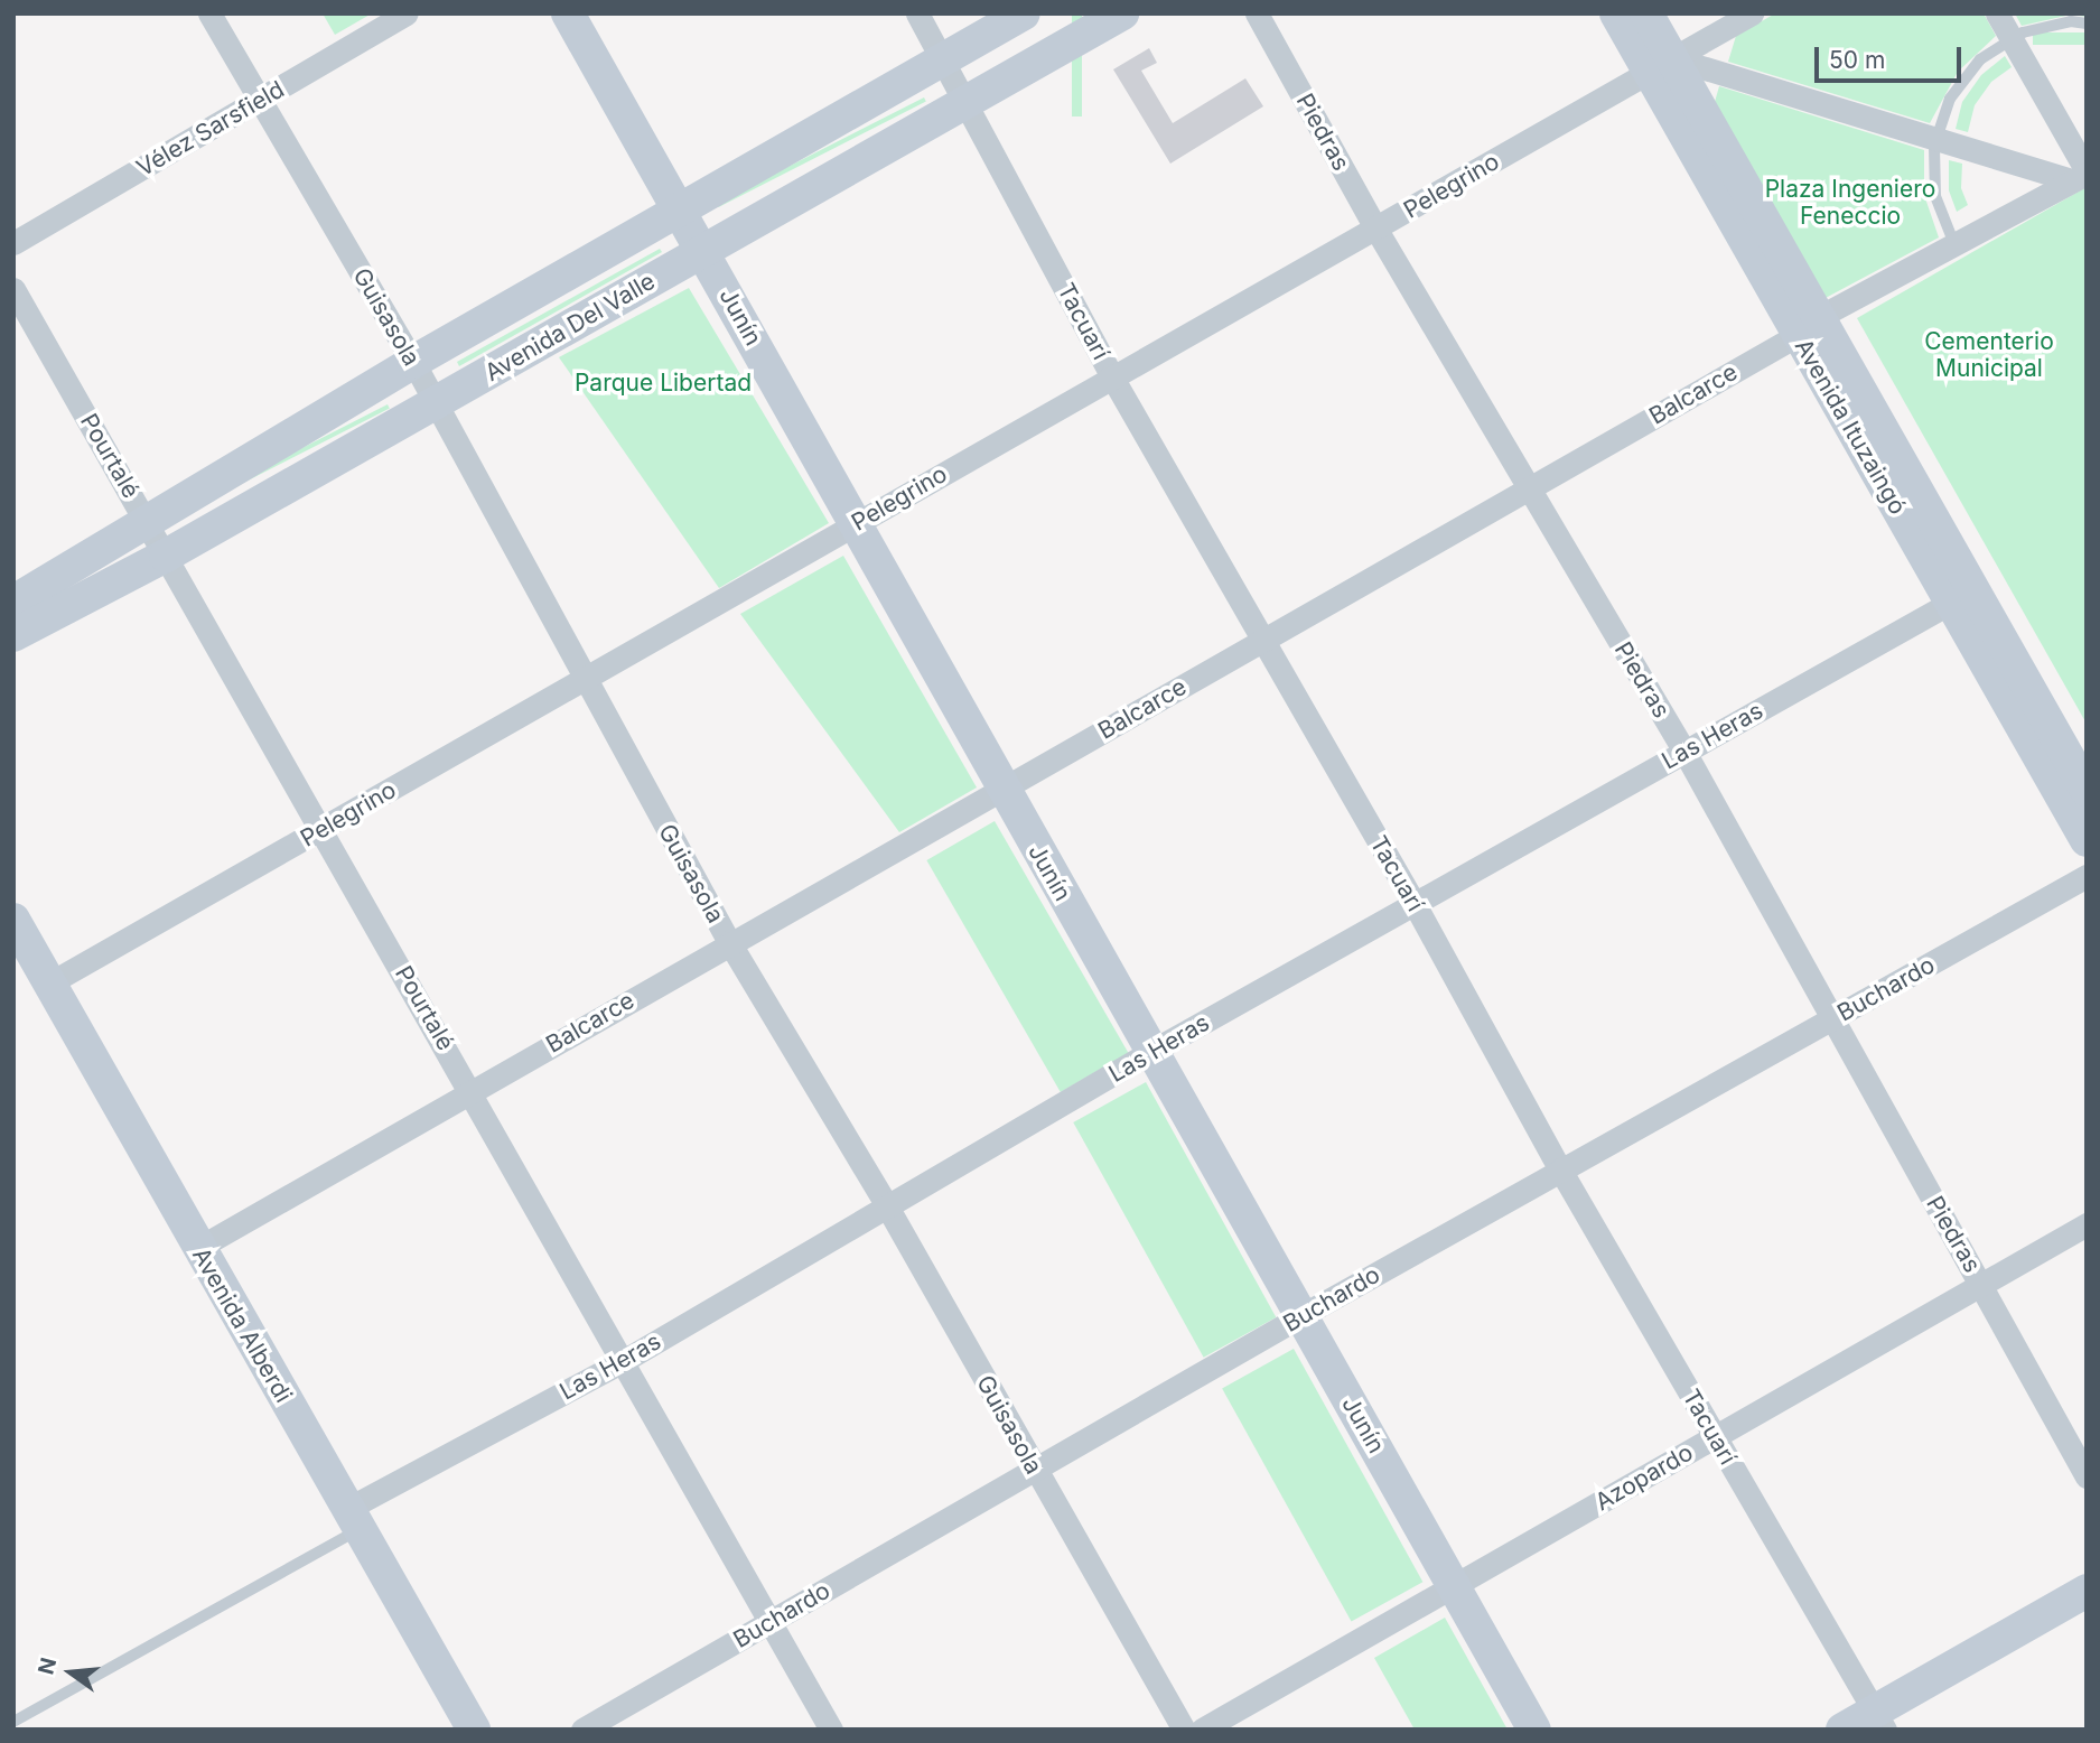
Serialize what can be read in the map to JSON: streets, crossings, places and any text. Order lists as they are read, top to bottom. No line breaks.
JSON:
{"streets":{"main road":["Junín","Avenida Del Valle","Avenida Ituzaingó","Avenida Alberdi"],"street":["Vélez Sarsfield","Piedras","Pelegrino","Guisasola","Tacuarí","Balcarce","Pourtalé","Las Heras","Buchardo","Azopardo"]},"crossings":[["Vélez Sarsfield","Guisasola"],["Piedras","Pelegrino"],["Piedras","Balcarce"],["Piedras","Las Heras"],["Piedras","Buchardo"],["Piedras","Azopardo"],["Pelegrino","Guisasola"],["Pelegrino","Junín"],["Pelegrino","Tacuarí"],["Pelegrino","Avenida Ituzaingó"],["Pelegrino","Pourtalé"],["Pelegrino","Avenida Alberdi"],["Guisasola","Avenida Del Valle"],["Guisasola","Balcarce"],["Guisasola","Las Heras"],["Guisasola","Buchardo"],["Junín","Avenida Del Valle"],["Junín","Balcarce"],["Junín","Las Heras"],["Junín","Buchardo"],["Junín","Azopardo"],["Tacuarí","Avenida Del Valle"],["Tacuarí","Balcarce"],["Tacuarí","Las Heras"],["Tacuarí","Buchardo"],["Tacuarí","Azopardo"],["Avenida Del Valle","Pourtalé"],["Balcarce","Avenida Ituzaingó"],["Balcarce","Pourtalé"],["Balcarce","Avenida Alberdi"],["Avenida Ituzaingó","Las Heras"],["Pourtalé","Las Heras"],["Pourtalé","Buchardo"],["Las Heras","Avenida Alberdi"]],"parks":["Plaza Ingeniero Feneccio","Cementerio Municipal","Parque Libertad"],"scale_bar":"50 m","north":"left"}
